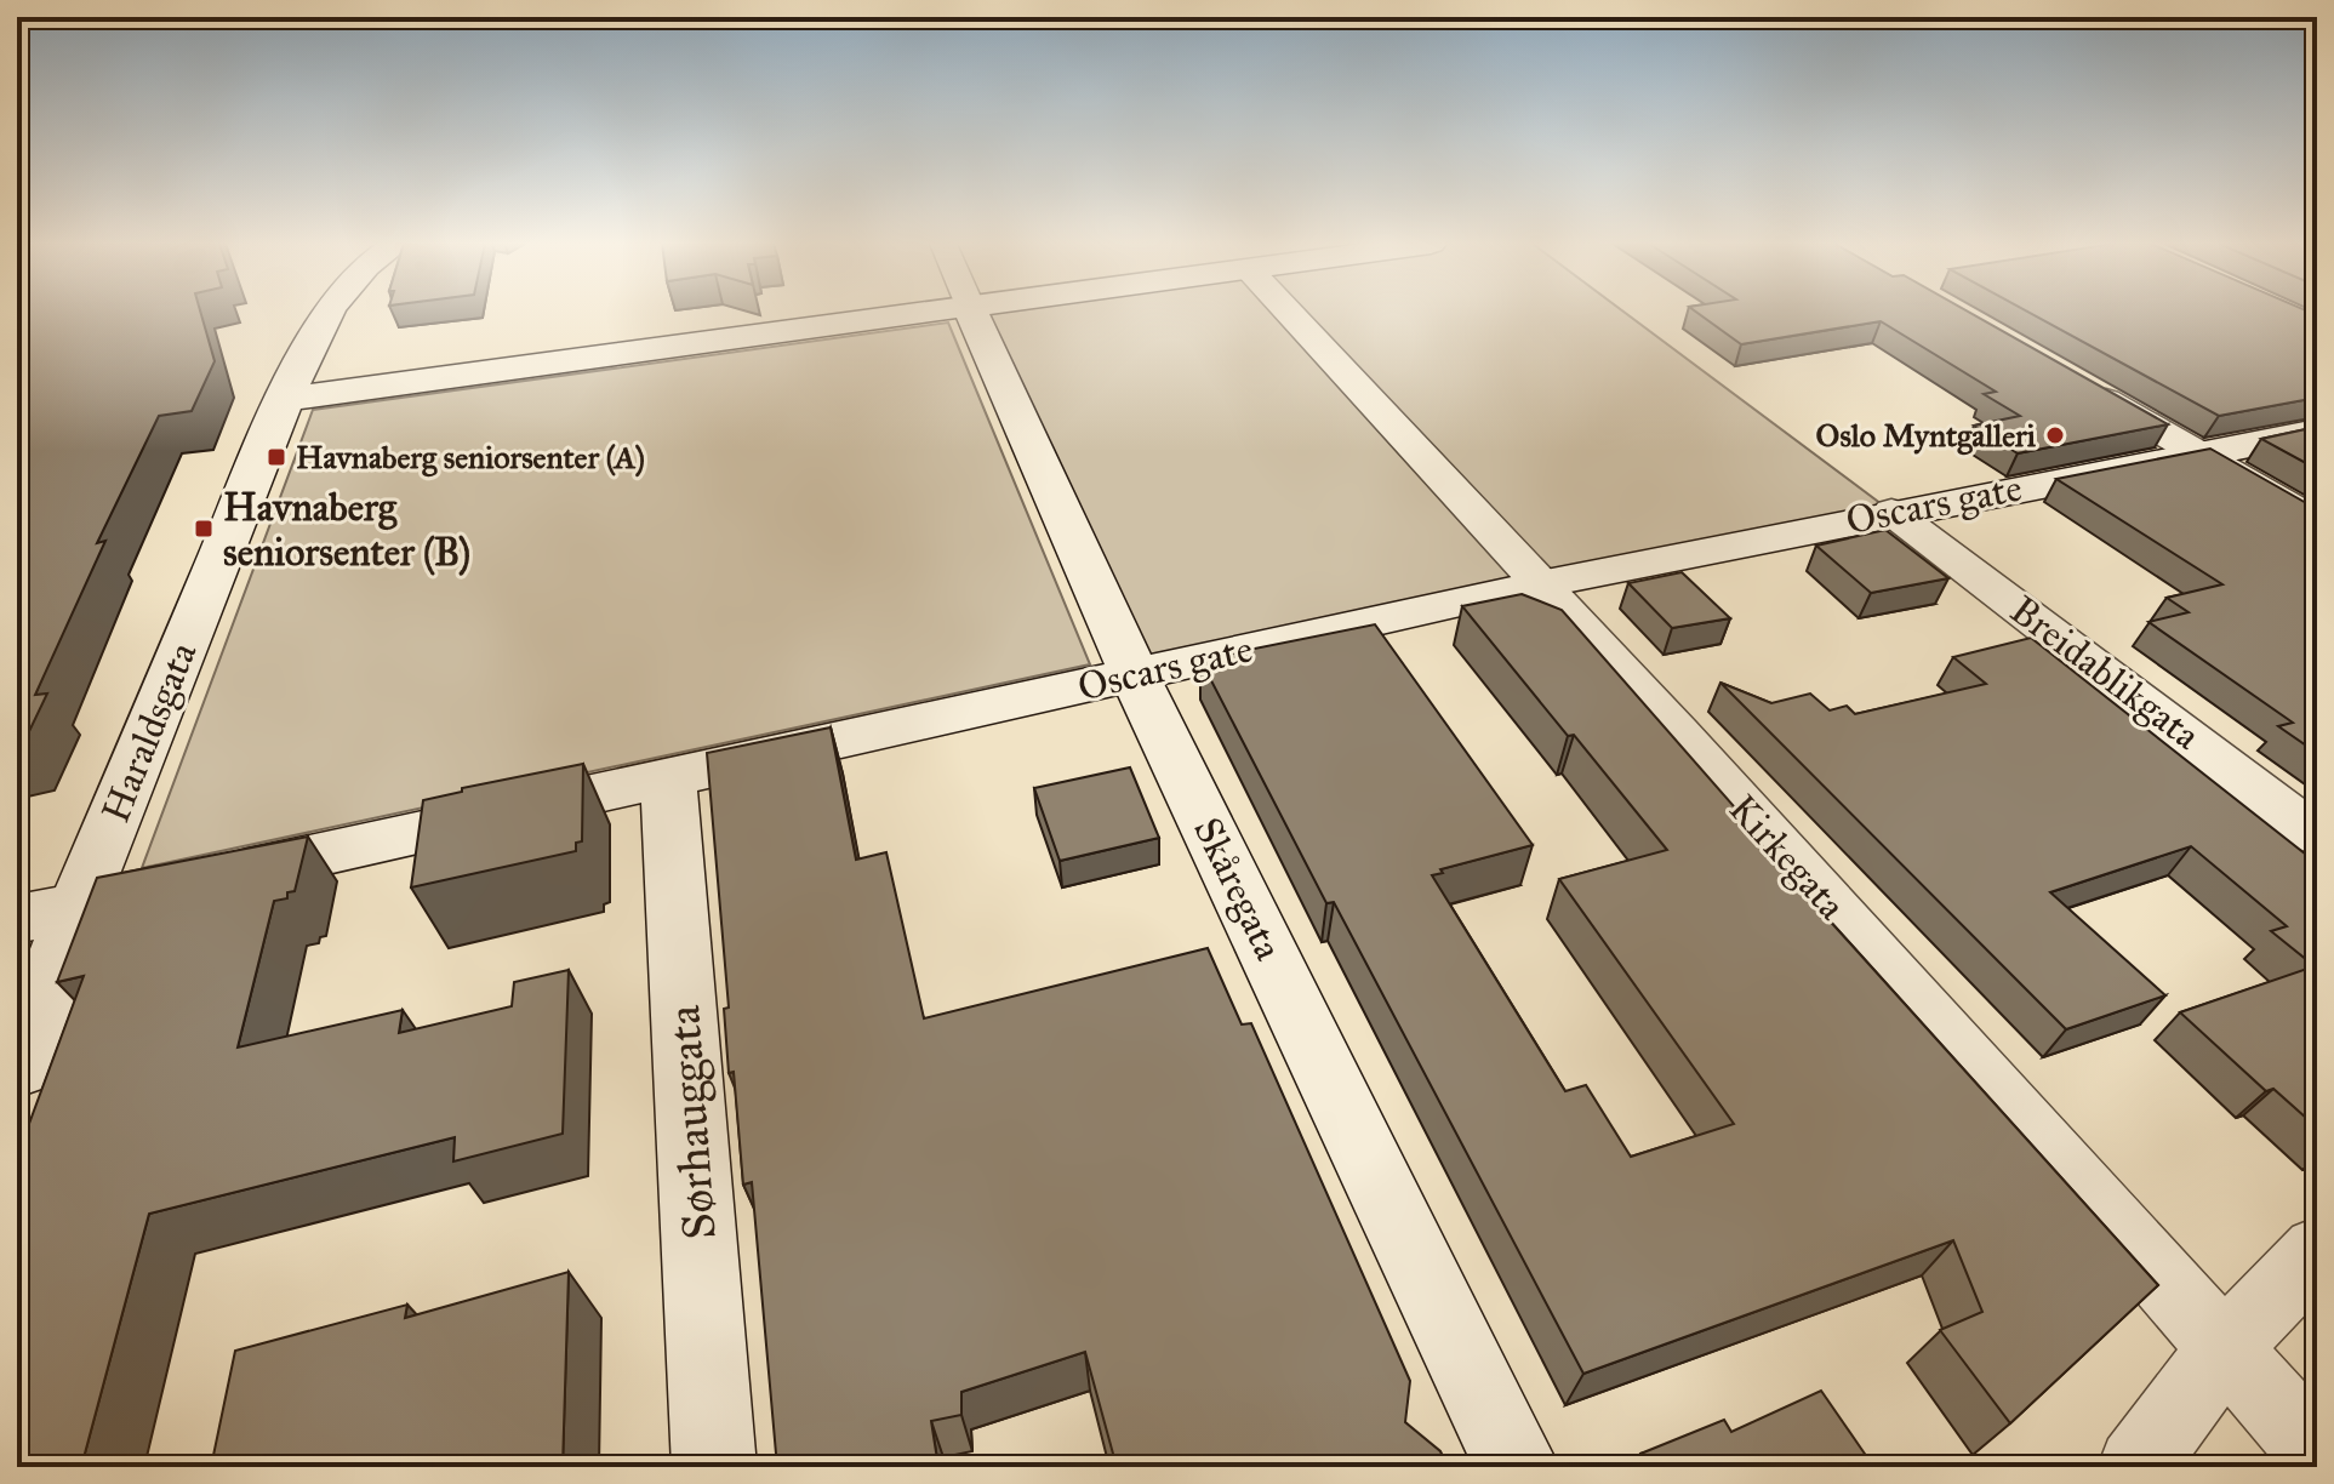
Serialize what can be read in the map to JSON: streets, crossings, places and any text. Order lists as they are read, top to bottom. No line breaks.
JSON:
{"streets":{"street":["Oscars gate","Breidablikgata","Haraldsgata","Kirkegata","Skåregata","Sørhauggata"]},"crossings":[["Oscars gate","Breidablikgata"],["Oscars gate","Haraldsgata"],["Oscars gate","Kirkegata"],["Oscars gate","Skåregata"],["Oscars gate","Sørhauggata"]],"places":{"other":["Oslo Myntgalleri"],"transit":["Havnaberg seniorsenter (A)","Havnaberg seniorsenter (B)"]}}
